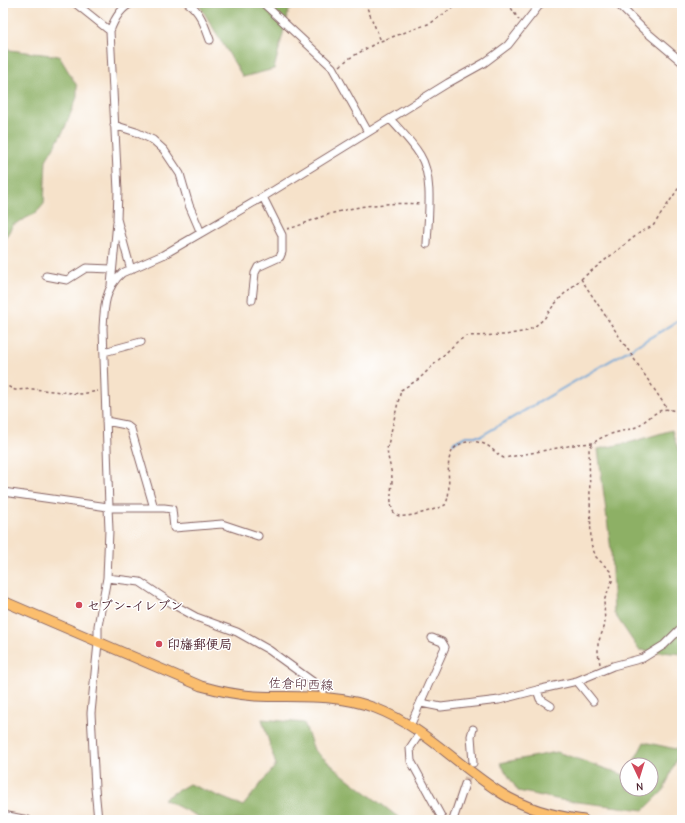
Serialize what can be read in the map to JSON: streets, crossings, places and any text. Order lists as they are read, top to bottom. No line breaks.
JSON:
{"streets":{"main road":["佐倉印西線"]},"places":["セブン-イレブン","印旛郵便局"],"north":"bottom"}
